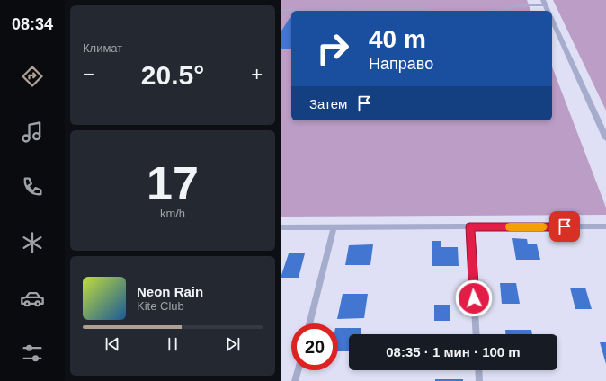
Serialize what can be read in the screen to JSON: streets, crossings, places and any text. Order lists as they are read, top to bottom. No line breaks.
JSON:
{"page":{"tabs":"08:34","tile":["Климат",["17","km/h"]],"turn":["40 m","Направо"],"heat":["−","20.5°","+"],"then":"Затем","song":["Neon Rain","Kite Club"],"limit":"20","trip":"08:35 · 1 мин · 100 m"}}
